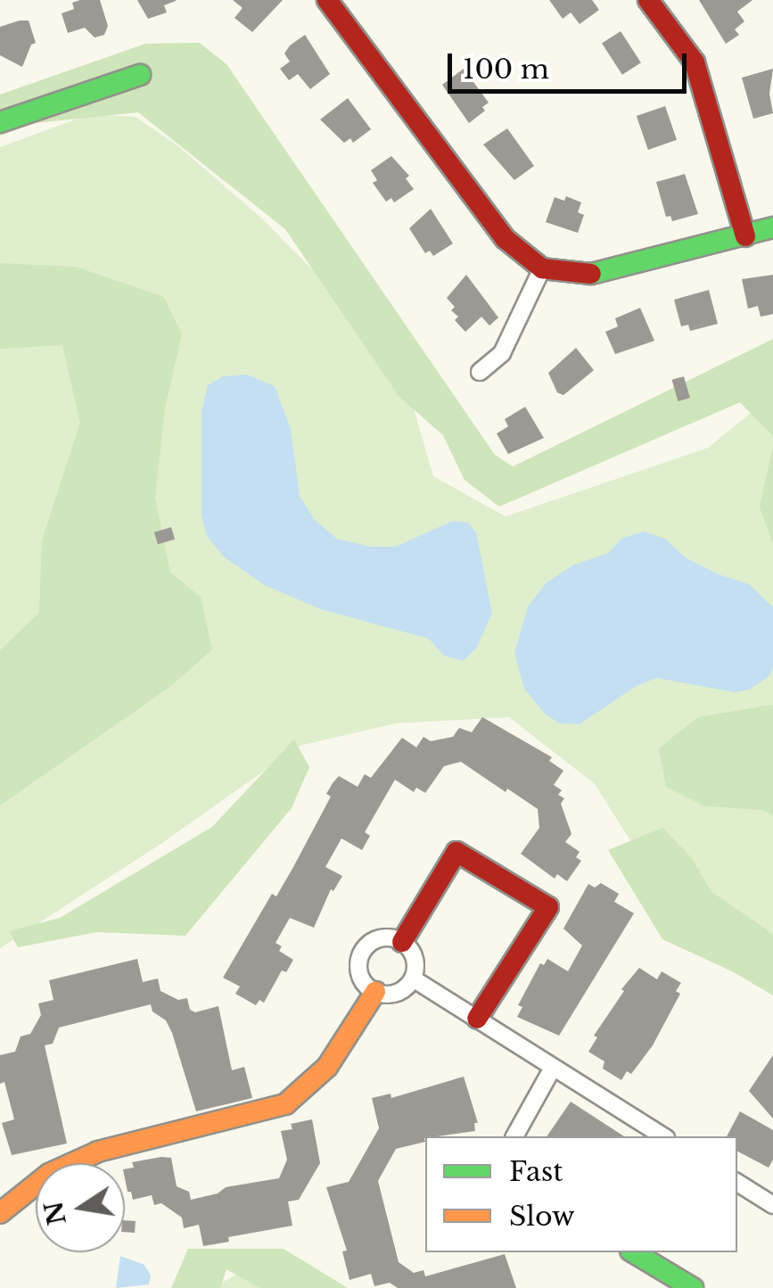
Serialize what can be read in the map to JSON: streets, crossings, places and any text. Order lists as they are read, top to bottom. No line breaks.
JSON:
{"legend":["Fast","Slow"],"scale_bar":"100 m","north":"left"}
